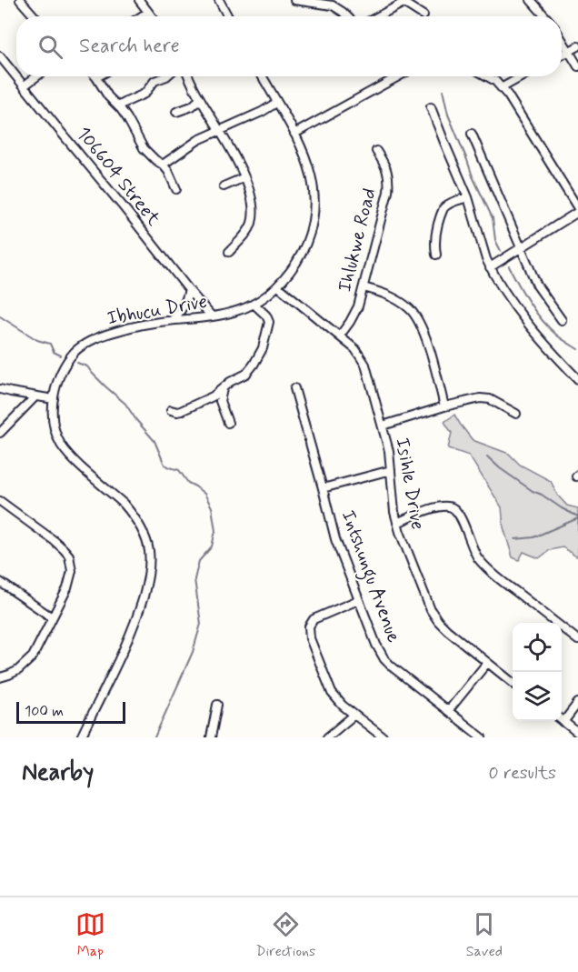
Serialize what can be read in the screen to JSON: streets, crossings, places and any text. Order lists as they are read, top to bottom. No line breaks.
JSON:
{"streets":{"street":["106604 Street","Ihlukwe Road","Ibhucu Drive","Isihle Drive","Intshungu Avenue"]},"crossings":[["106604 Street","Ibhucu Drive"],["Ihlukwe Road","Isihle Drive"],["Ibhucu Drive","Isihle Drive"],["Isihle Drive","Intshungu Avenue"]],"scale_bar":"100 m","page":{"search":"Search here","scale":"100 m","heading":["Nearby","0 results"],"nav":["Map","Directions","Saved"]}}
